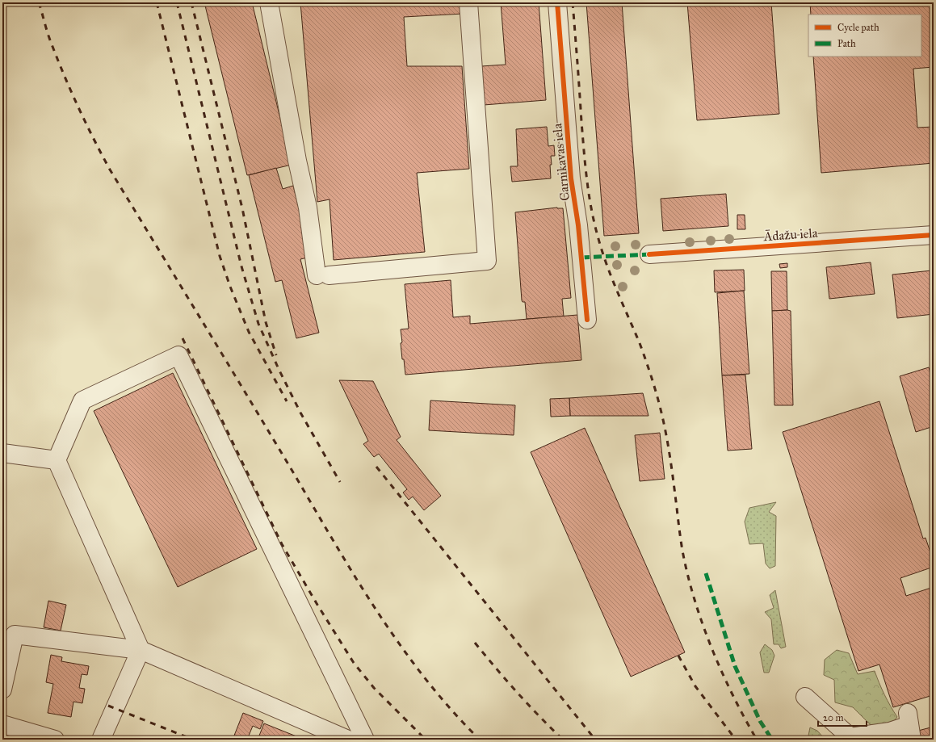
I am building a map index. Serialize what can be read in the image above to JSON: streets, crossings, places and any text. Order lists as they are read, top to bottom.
{
  "streets": {
    "street": ["Carnikavas iela", "Ādažu iela"]
  },
  "legend": ["Cycle path", "Path"],
  "scale_bar": "20 m"
}
